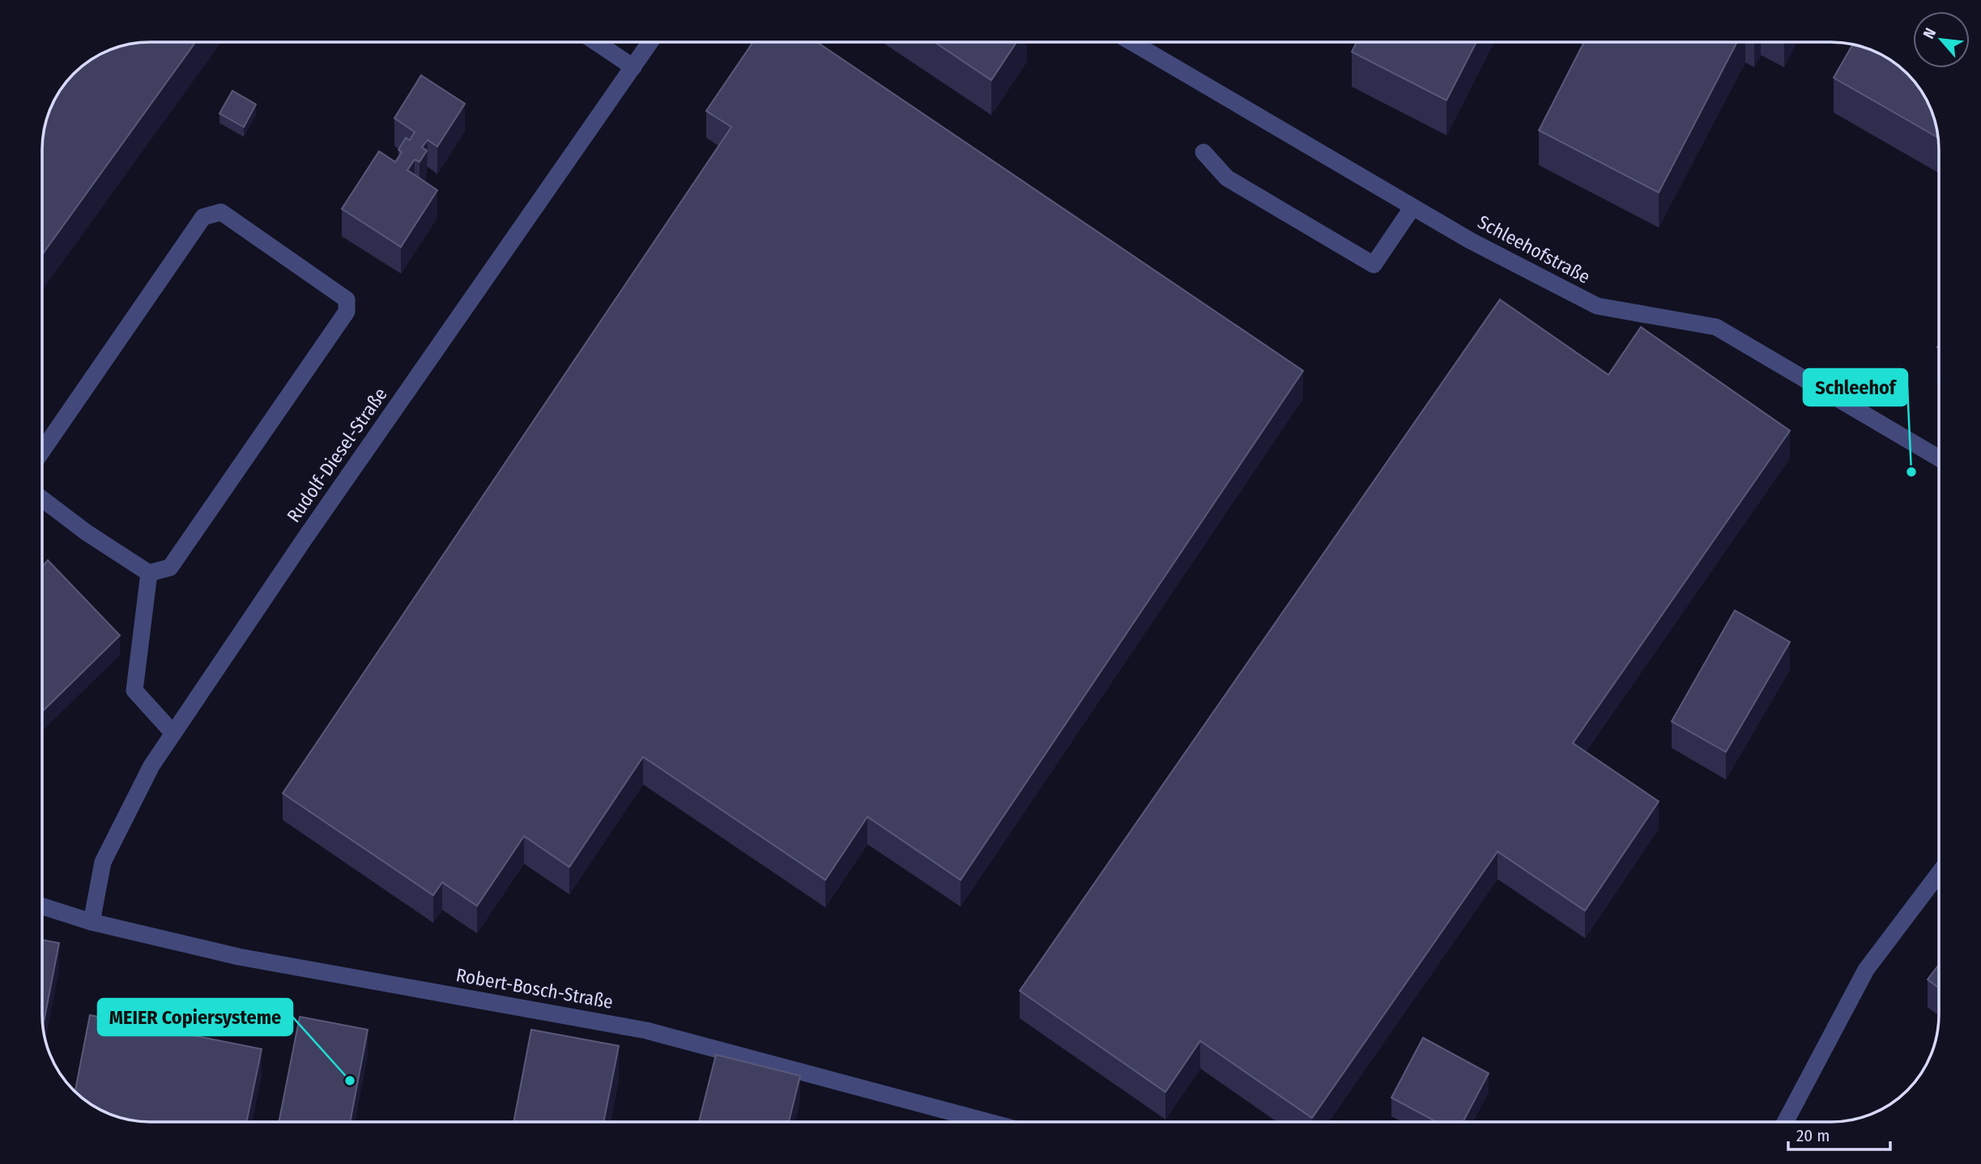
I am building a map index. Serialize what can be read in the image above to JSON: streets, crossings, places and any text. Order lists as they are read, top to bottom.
{
  "streets": {
    "street": ["Schleehofstraße", "Rudolf-Diesel-Straße", "Robert-Bosch-Straße"]
  },
  "crossings": [
    ["Rudolf-Diesel-Straße", "Robert-Bosch-Straße"]
  ],
  "places": ["Schleehof", "MEIER Copiersysteme"],
  "scale_bar": "20 m",
  "north": "top left"
}
